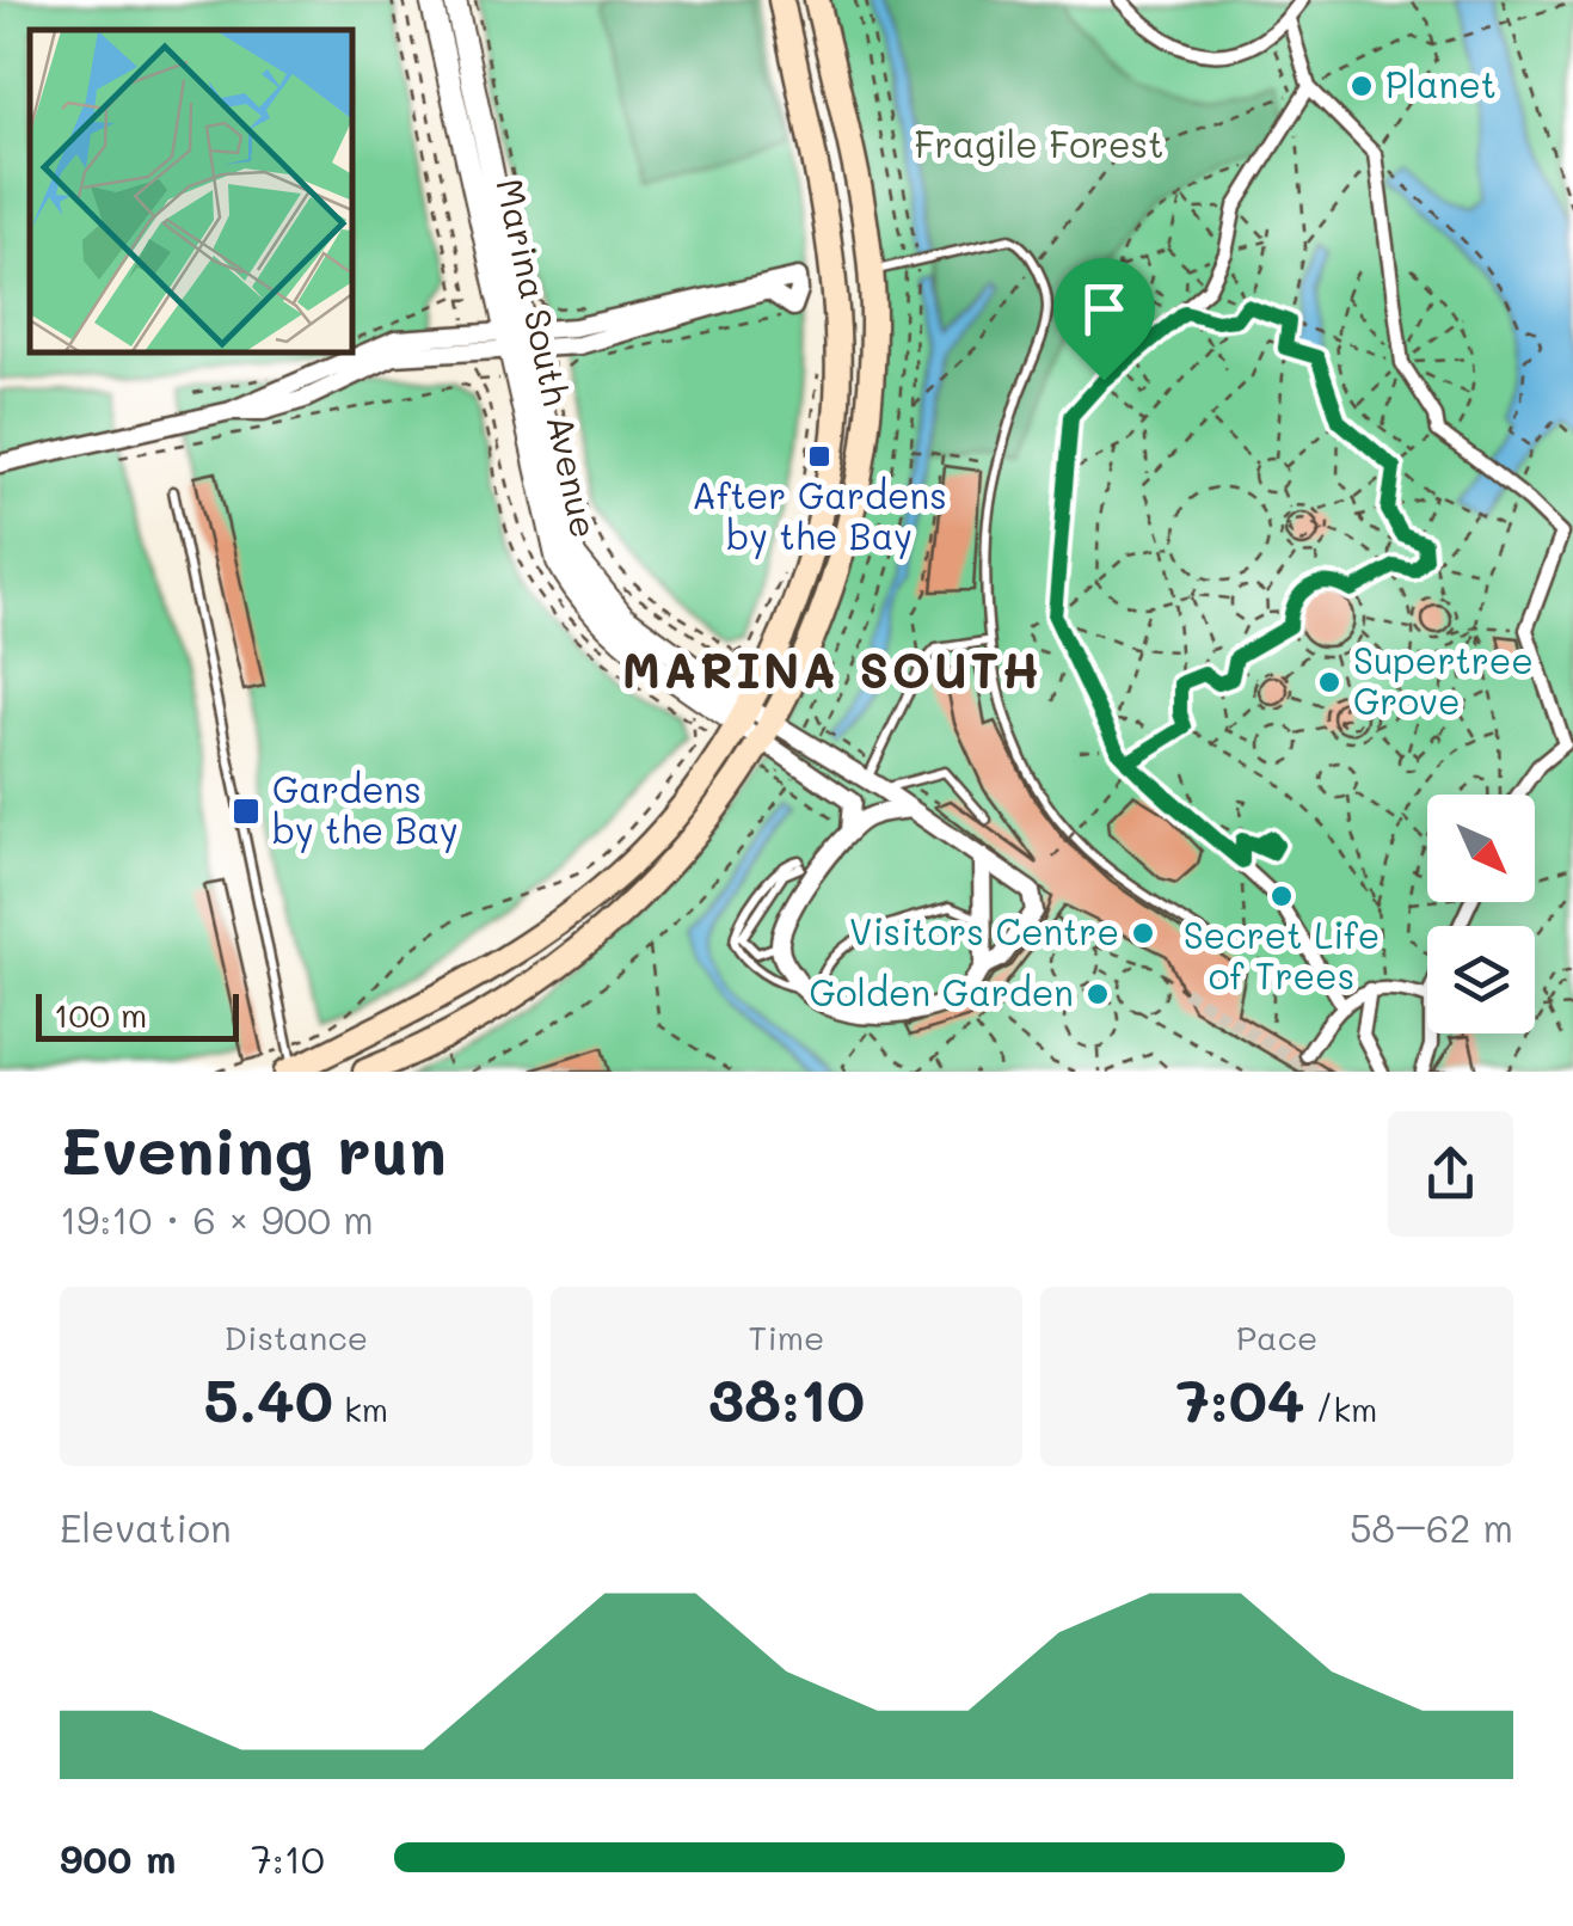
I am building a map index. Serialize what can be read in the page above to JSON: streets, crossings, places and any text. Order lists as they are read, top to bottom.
{
  "streets": {
    "street": ["Marina South Avenue"]
  },
  "districts": ["MARINA SOUTH"],
  "parks": ["Fragile Forest"],
  "places": {
    "other": [
      "Planet",
      "Supertree Grove",
      "Secret Life of Trees",
      "Visitors Centre",
      "Golden Garden"
    ],
    "transit": ["After Gardens by the Bay", "Gardens by the Bay"]
  },
  "scale_bar": "100 m",
  "north": "bottom right",
  "page": {
    "scale": "100 m",
    "heading": ["Evening run", "19:10 · 6 × 900 m"],
    "stats": [
      ["Distance", "5.40 km"],
      ["Time", "38:10"],
      ["Pace", "7:04 /km"]
    ],
    "chart": ["Elevation", "58–62 m"],
    "list": [
      {
        "name": "900 m",
        "note": "7:10"
      }
    ]
  }
}
